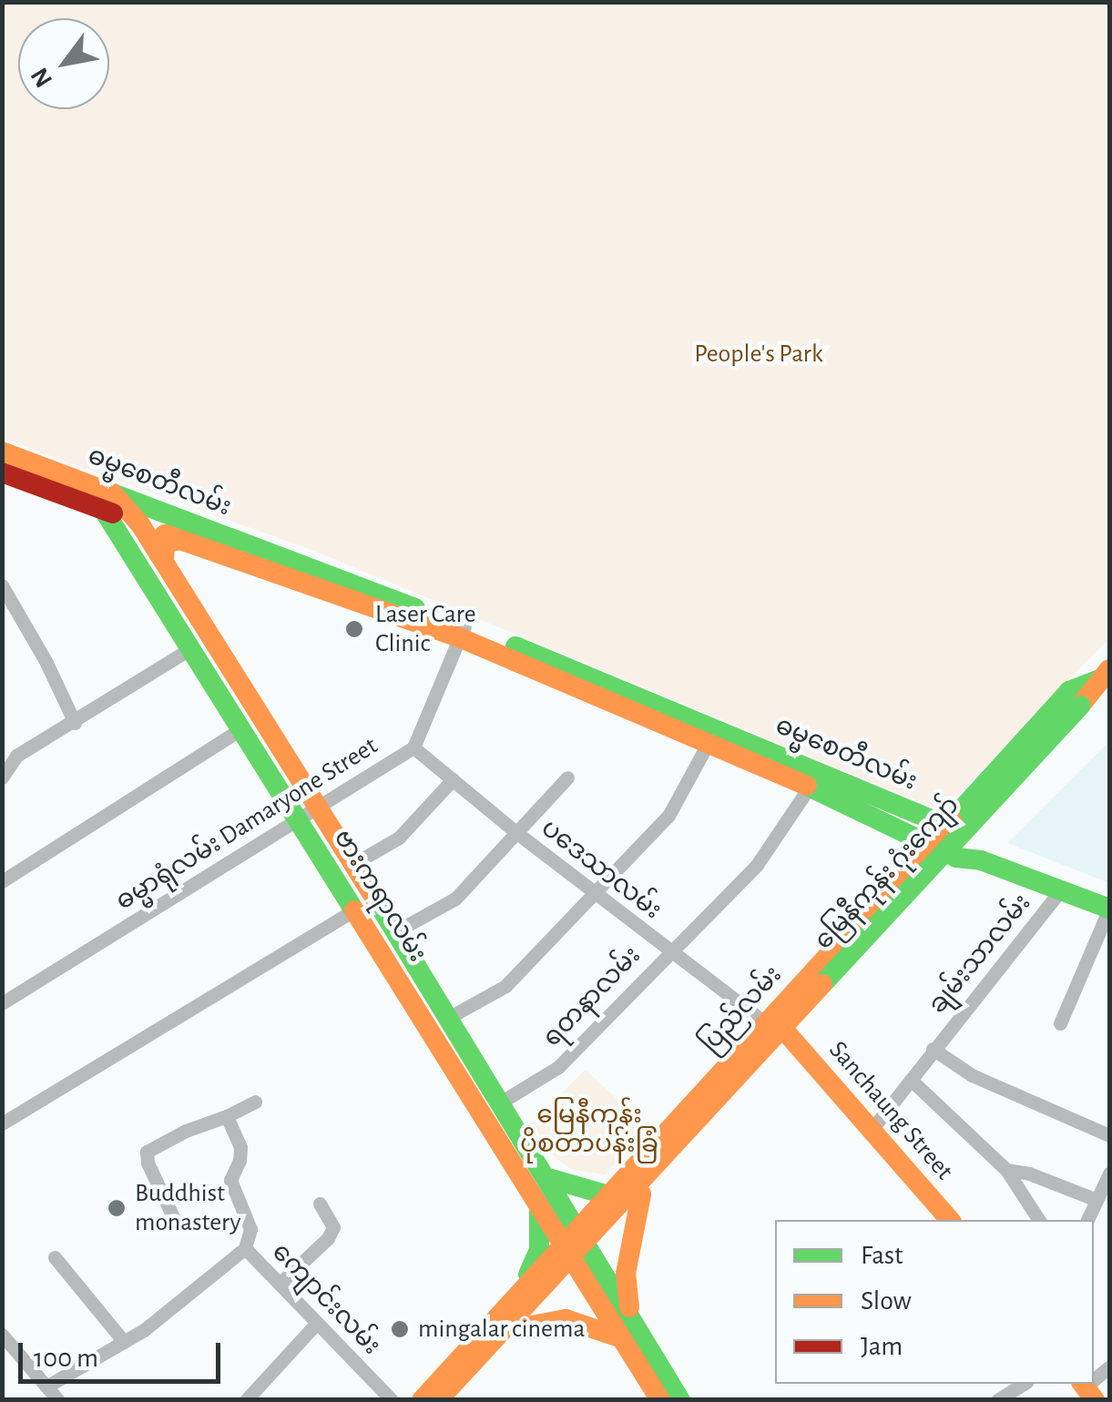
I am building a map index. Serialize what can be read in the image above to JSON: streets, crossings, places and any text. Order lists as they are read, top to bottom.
{
  "streets": {
    "main road": [
      "ဓမ္မစေတီလမ်း",
      "မြေနီကုန်း ဂုံးကျော်",
      "ဗားကရာလမ်း",
      "ပြည်လမ်း",
      "Sanchaung Street"
    ],
    "street": [
      "ဓမ္မာရုံလမ်း Damaryone Street",
      "ပဒေသာလမ်း",
      "ချမ်းသာလမ်း",
      "ရတနာလမ်း",
      "ကျောင်းလမ်း"
    ]
  },
  "crossings": [
    ["ဓမ္မစေတီလမ်း", "ဓမ္မာရုံလမ်း Damaryone Street"],
    ["ဓမ္မစေတီလမ်း", "ဗားကရာလမ်း"],
    ["ဓမ္မစေတီလမ်း", "ရတနာလမ်း"],
    ["ဓမ္မစေတီလမ်း", "ပြည်လမ်း"],
    ["ဓမ္မာရုံလမ်း Damaryone Street", "ပဒေသာလမ်း"],
    ["ဓမ္မာရုံလမ်း Damaryone Street", "ဗားကရာလမ်း"],
    ["ပဒေသာလမ်း", "ရတနာလမ်း"],
    ["ပဒေသာလမ်း", "ပြည်လမ်း"],
    ["မြေနီကုန်း ဂုံးကျော်", "ပြည်လမ်း"],
    ["ဗားကရာလမ်း", "ပြည်လမ်း"],
    ["ချမ်းသာလမ်း", "Sanchaung Street"],
    ["ပြည်လမ်း", "Sanchaung Street"]
  ],
  "parks": ["People's Park", "မြေနီကုန်း ပိုစတာပန်းခြံ"],
  "places": ["Laser Care Clinic", "Buddhist monastery", "mingalar cinema"],
  "legend": ["Fast", "Slow", "Jam"],
  "scale_bar": "100 m",
  "north": "bottom left"
}
